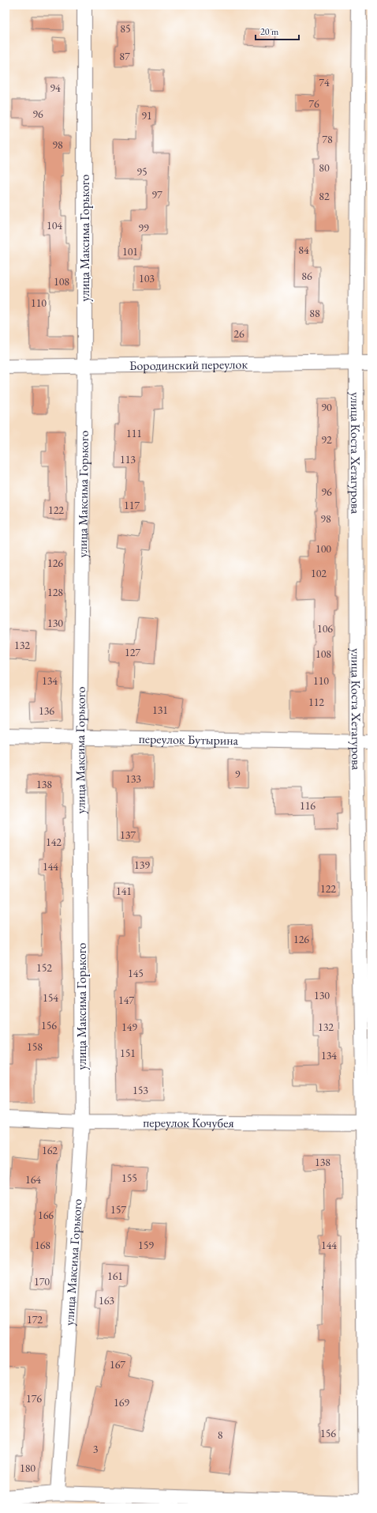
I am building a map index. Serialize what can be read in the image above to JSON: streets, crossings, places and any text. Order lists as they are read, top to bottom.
{
  "streets": {
    "street": [
      "улица Максима Горького",
      "Бородинский переулок",
      "улица Коста Хетагурова",
      "переулок Бутырина",
      "переулок Кочубея"
    ]
  },
  "crossings": [
    ["улица Максима Горького", "Бородинский переулок"],
    ["улица Максима Горького", "переулок Бутырина"],
    ["улица Максима Горького", "переулок Кочубея"],
    ["Бородинский переулок", "улица Коста Хетагурова"],
    ["улица Коста Хетагурова", "переулок Бутырина"],
    ["улица Коста Хетагурова", "переулок Кочубея"]
  ],
  "house_numbers": [
    "85",
    "87",
    "74",
    "94",
    "76",
    "96",
    "91",
    "78",
    "98",
    "80",
    "95",
    "97",
    "82",
    "104",
    "99",
    "84",
    "101",
    "86",
    "103",
    "108",
    "110",
    "88",
    "26",
    "90",
    "111",
    "92",
    "113",
    "96",
    "117",
    "122",
    "98",
    "100",
    "126",
    "102",
    "128",
    "130",
    "106",
    "132",
    "127",
    "108",
    "134",
    "110",
    "112",
    "131",
    "136",
    "9",
    "133",
    "138",
    "116",
    "137",
    "142",
    "139",
    "144",
    "122",
    "141",
    "126",
    "152",
    "145",
    "130",
    "154",
    "147",
    "156",
    "149",
    "132",
    "158",
    "151",
    "134",
    "153",
    "162",
    "138",
    "155",
    "164",
    "157",
    "166",
    "168",
    "159",
    "144",
    "161",
    "170",
    "163",
    "172",
    "167",
    "176",
    "169",
    "156",
    "8",
    "3",
    "180"
  ],
  "scale_bar": "20 m"
}
